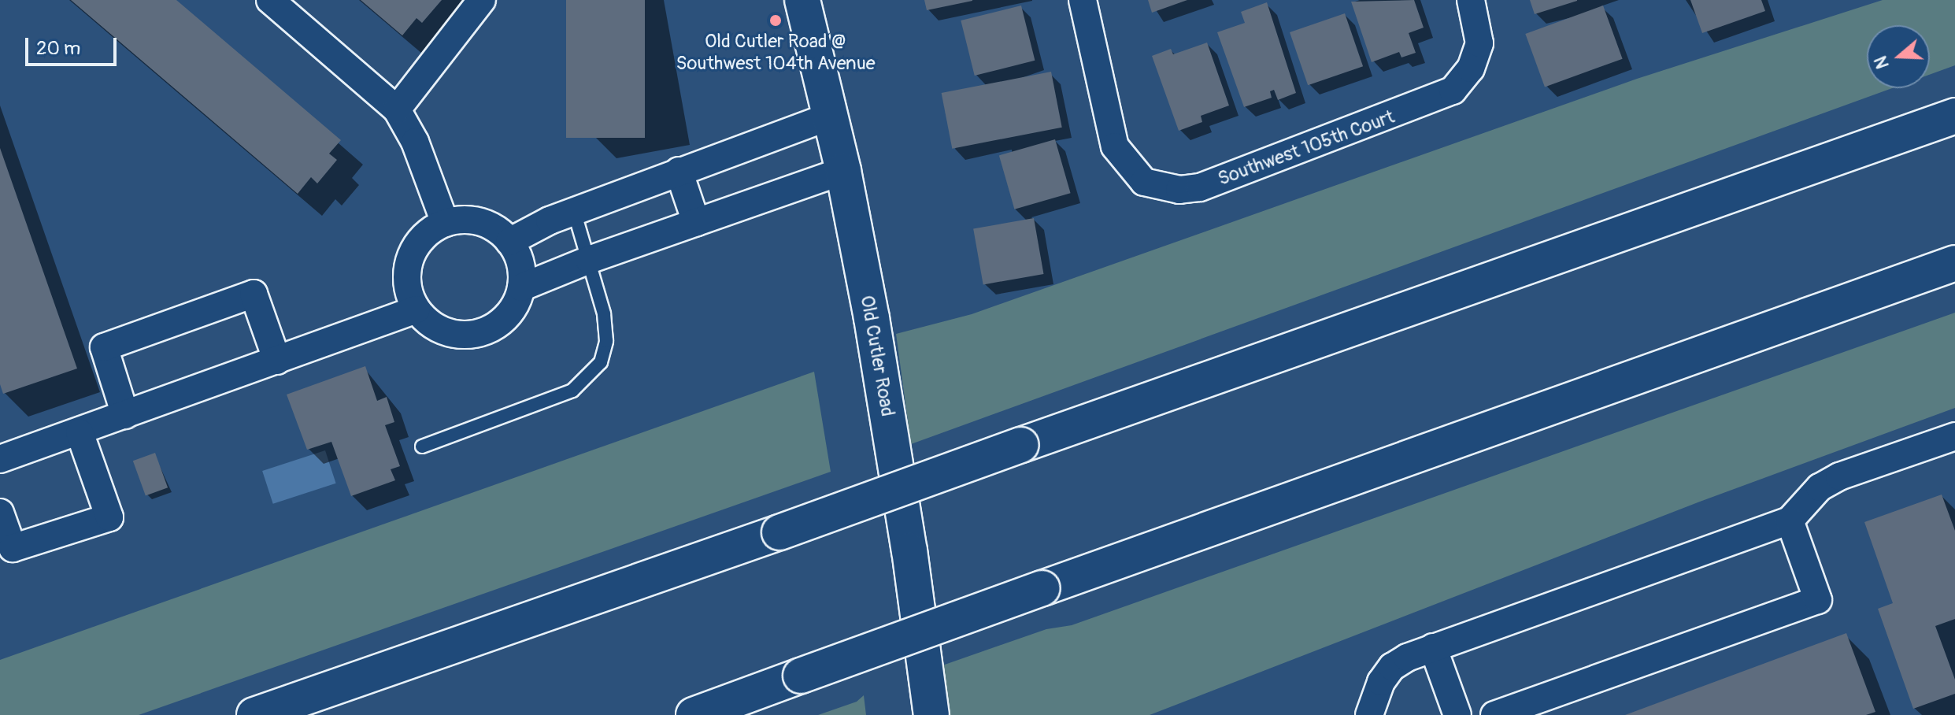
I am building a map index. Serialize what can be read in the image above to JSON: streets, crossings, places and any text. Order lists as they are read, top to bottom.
{
  "streets": {
    "main road": ["Old Cutler Road"],
    "street": ["Southwest 105th Court"]
  },
  "places": ["Old Cutler Road @ Southwest 104th Avenue"],
  "scale_bar": "20 m",
  "north": "left"
}
